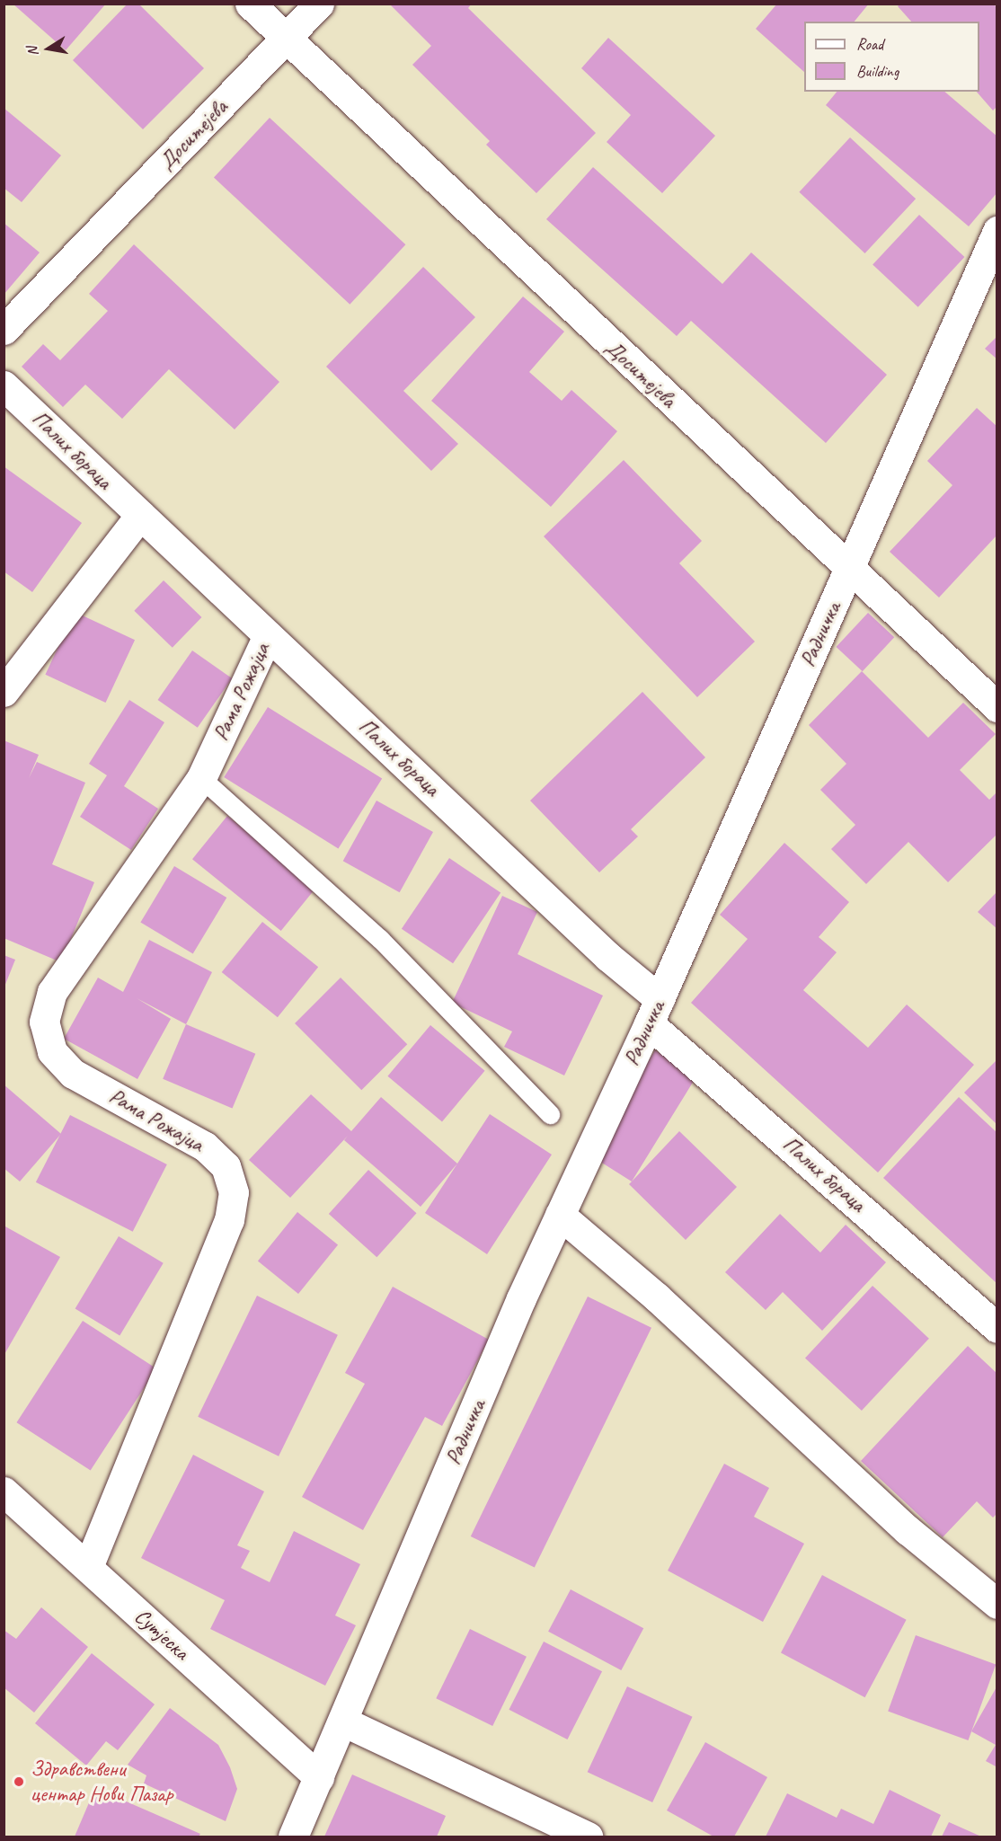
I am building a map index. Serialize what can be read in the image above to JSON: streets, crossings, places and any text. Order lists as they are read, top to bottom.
{
  "streets": {
    "street": [
      "Доситејева",
      "Палих бораца",
      "Радничка",
      "Рама Рожајца",
      "Сутјеска"
    ]
  },
  "crossings": [
    ["Доситејева", "Радничка"],
    ["Палих бораца", "Радничка"],
    ["Палих бораца", "Рама Рожајца"],
    ["Радничка", "Сутјеска"],
    ["Рама Рожајца", "Сутјеска"]
  ],
  "places": ["Здравствени центар Нови Пазар"],
  "legend": ["Road", "Building"],
  "north": "left"
}
